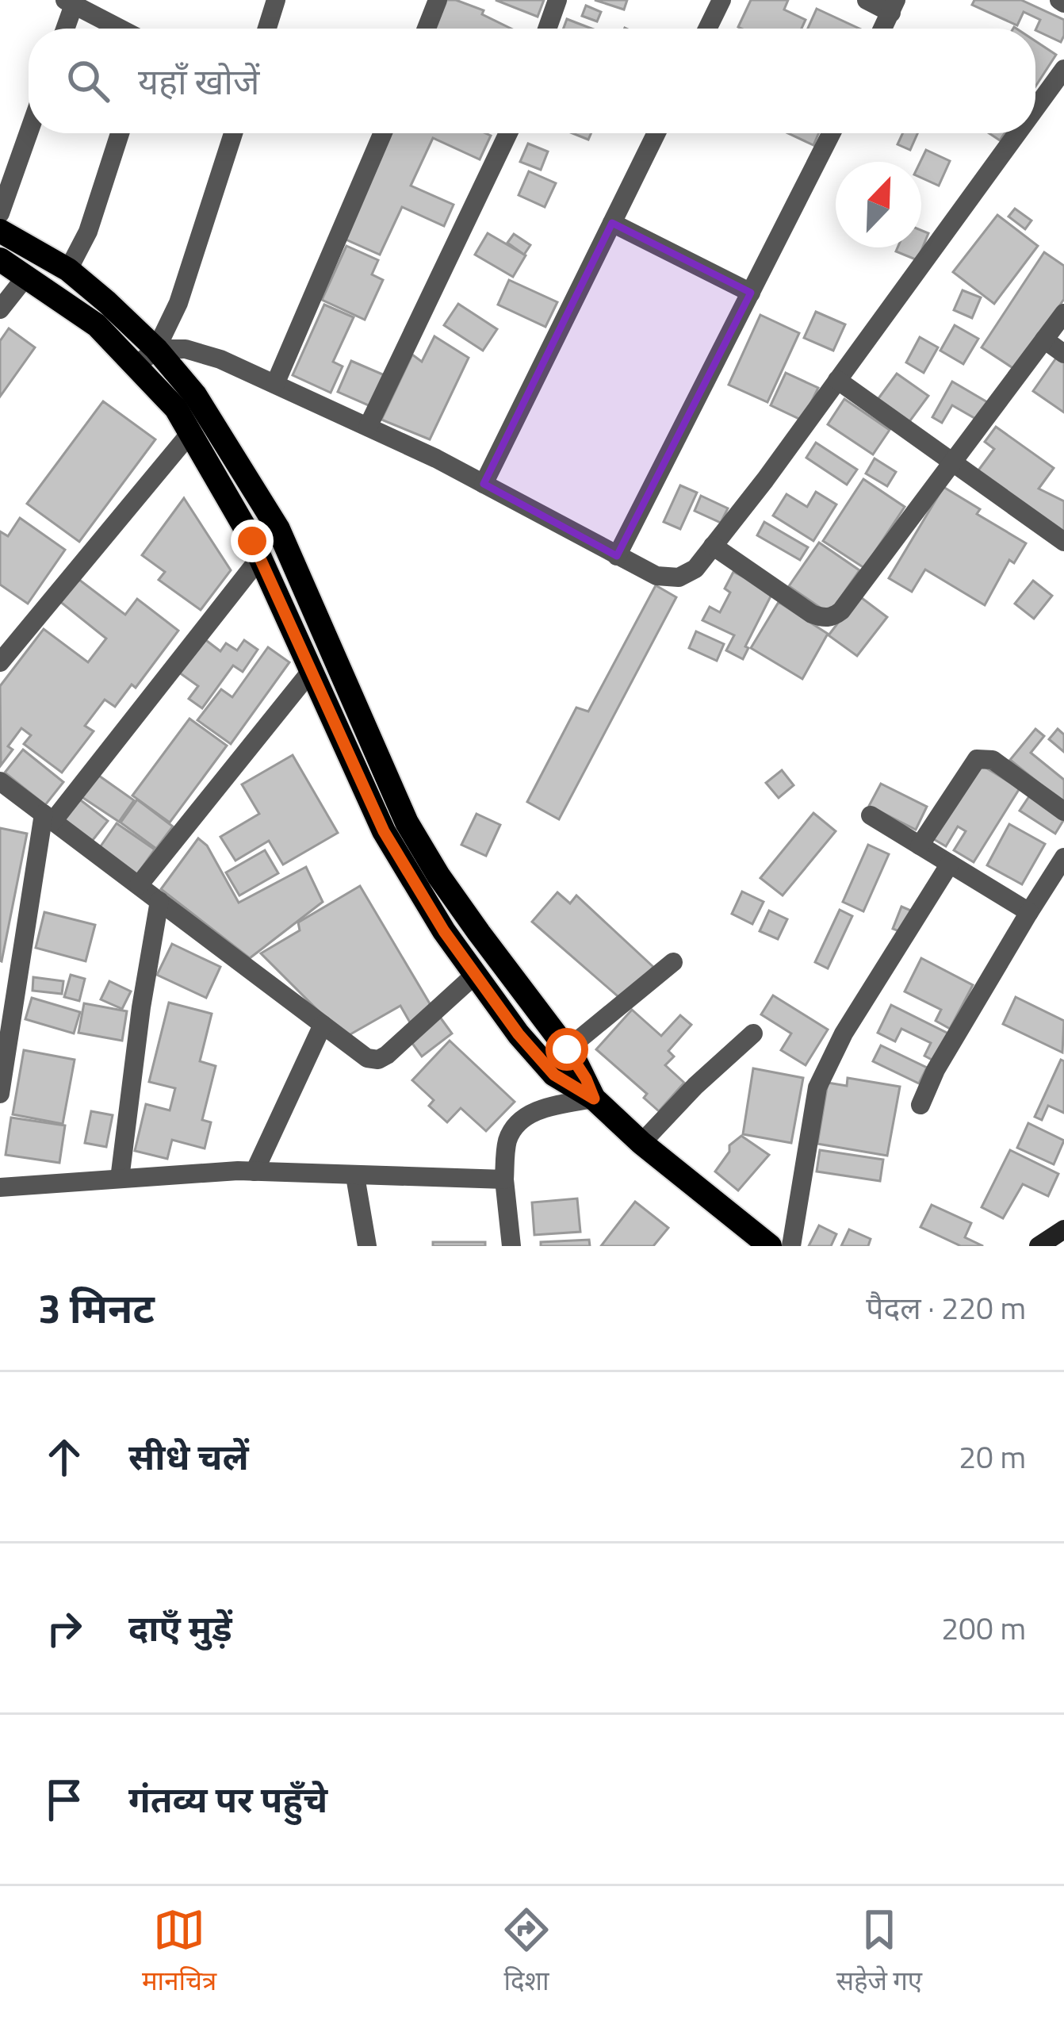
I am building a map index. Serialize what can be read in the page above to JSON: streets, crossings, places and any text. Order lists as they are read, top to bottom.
{
  "north": "top right",
  "page": {
    "search": "यहाँ खोजें",
    "heading": ["3 मिनट", "पैदल · 220 m"],
    "list": [
      ["सीधे चलें", "20 m"],
      ["दाएँ मुड़ें", "200 m"],
      "गंतव्य पर पहुँचे"
    ],
    "nav": ["मानचित्र", "दिशा", "सहेजे गए"]
  }
}
